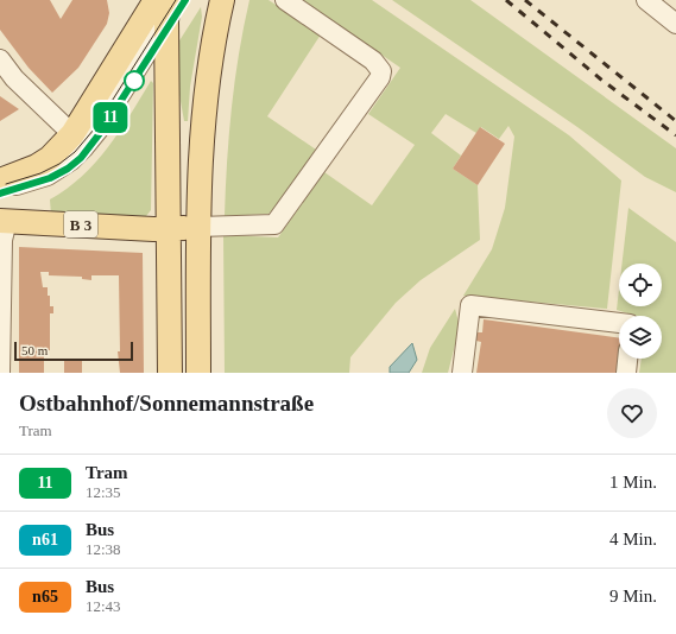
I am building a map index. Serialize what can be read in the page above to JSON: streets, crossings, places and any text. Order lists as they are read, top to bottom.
{
  "streets": {
    "main road": ["B 3"]
  },
  "lines": ["tram line 11"],
  "scale_bar": "50 m",
  "page": {
    "on_map": "11",
    "scale": "50 m",
    "heading": ["Ostbahnhof/Sonnemannstraße", "Tram"],
    "list": [
      {
        "mark": "11",
        "name": "Tram",
        "note": "12:35",
        "value": "1 Min."
      },
      {
        "mark": "n61",
        "name": "Bus",
        "note": "12:38",
        "value": "4 Min."
      },
      {
        "mark": "n65",
        "name": "Bus",
        "note": "12:43",
        "value": "9 Min."
      }
    ]
  }
}
